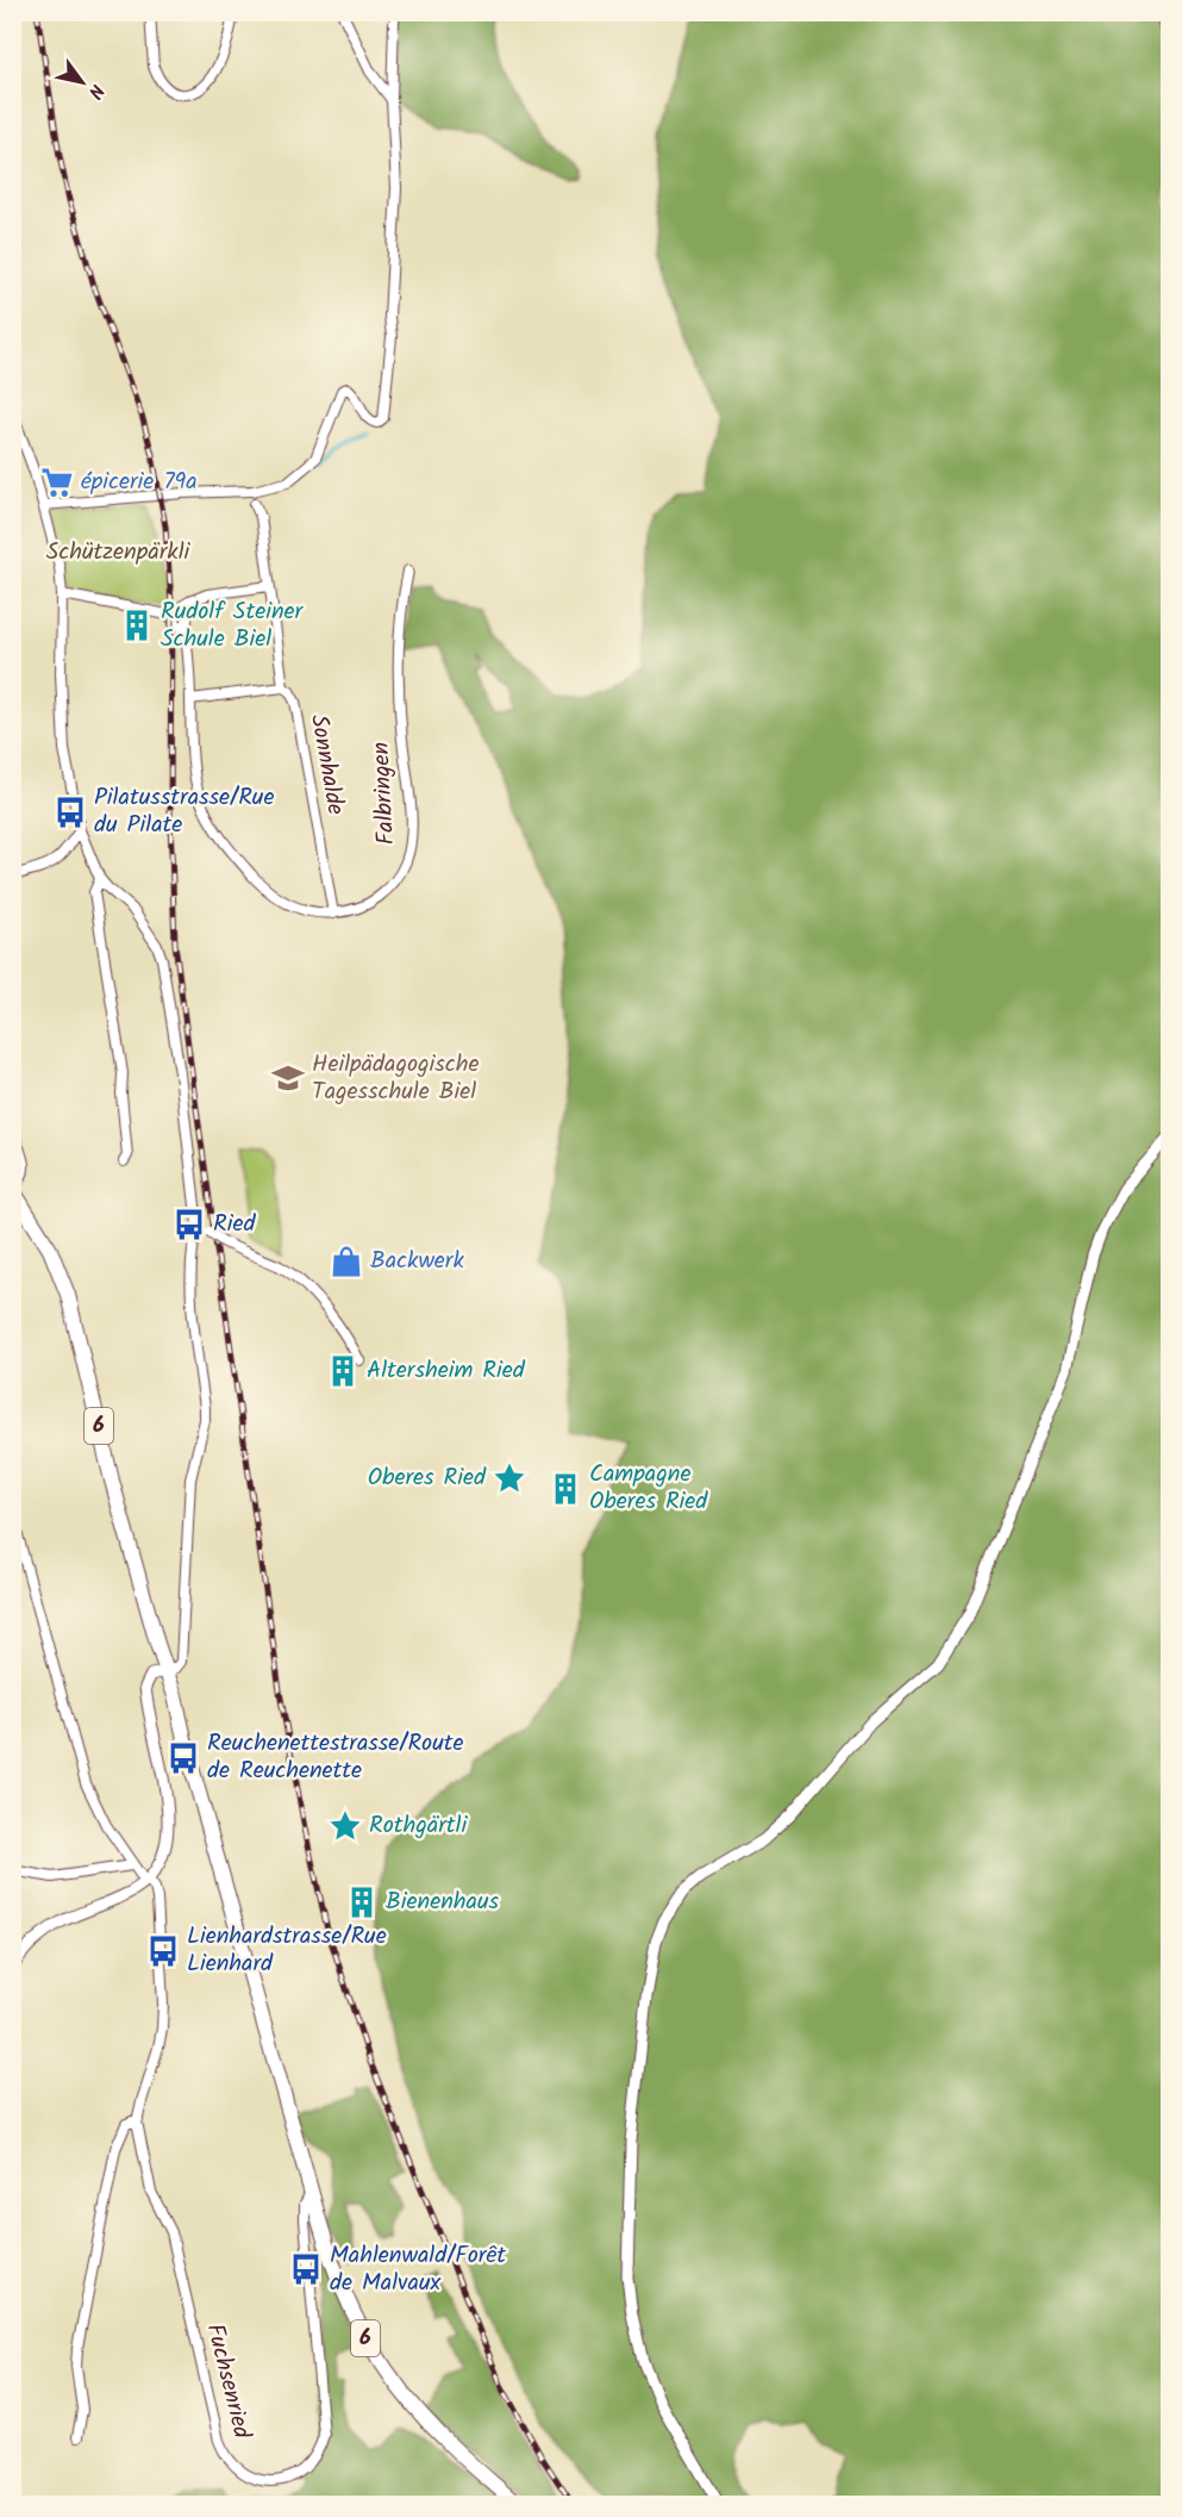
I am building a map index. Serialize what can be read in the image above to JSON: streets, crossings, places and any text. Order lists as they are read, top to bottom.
{
  "streets": {
    "main road": ["6"],
    "street": ["Sonnhalde", "Falbringen", "Fuchsenried"]
  },
  "crossings": [
    ["Sonnhalde", "Falbringen"],
    ["6", "Fuchsenried"]
  ],
  "parks": ["Schützenpärkli"],
  "places": {
    "supermarket": ["épicerie 79a"],
    "building": [
      "Rudolf Steiner Schule Biel",
      "Altersheim Ried",
      "Campagne Oberes Ried",
      "Bienenhaus"
    ],
    "bus stop": [
      "Pilatusstrasse/Rue du Pilate",
      "Ried",
      "Reuchenettestrasse/Route de Reuchenette",
      "Lienhardstrasse/Rue Lienhard",
      "Mahlenwald/Forêt de Malvaux"
    ],
    "school or university": ["Heilpädagogische Tagesschule Biel"],
    "shop": ["Backwerk"],
    "place": ["Oberes Ried", "Rothgärtli"]
  },
  "north": "bottom right"
}
